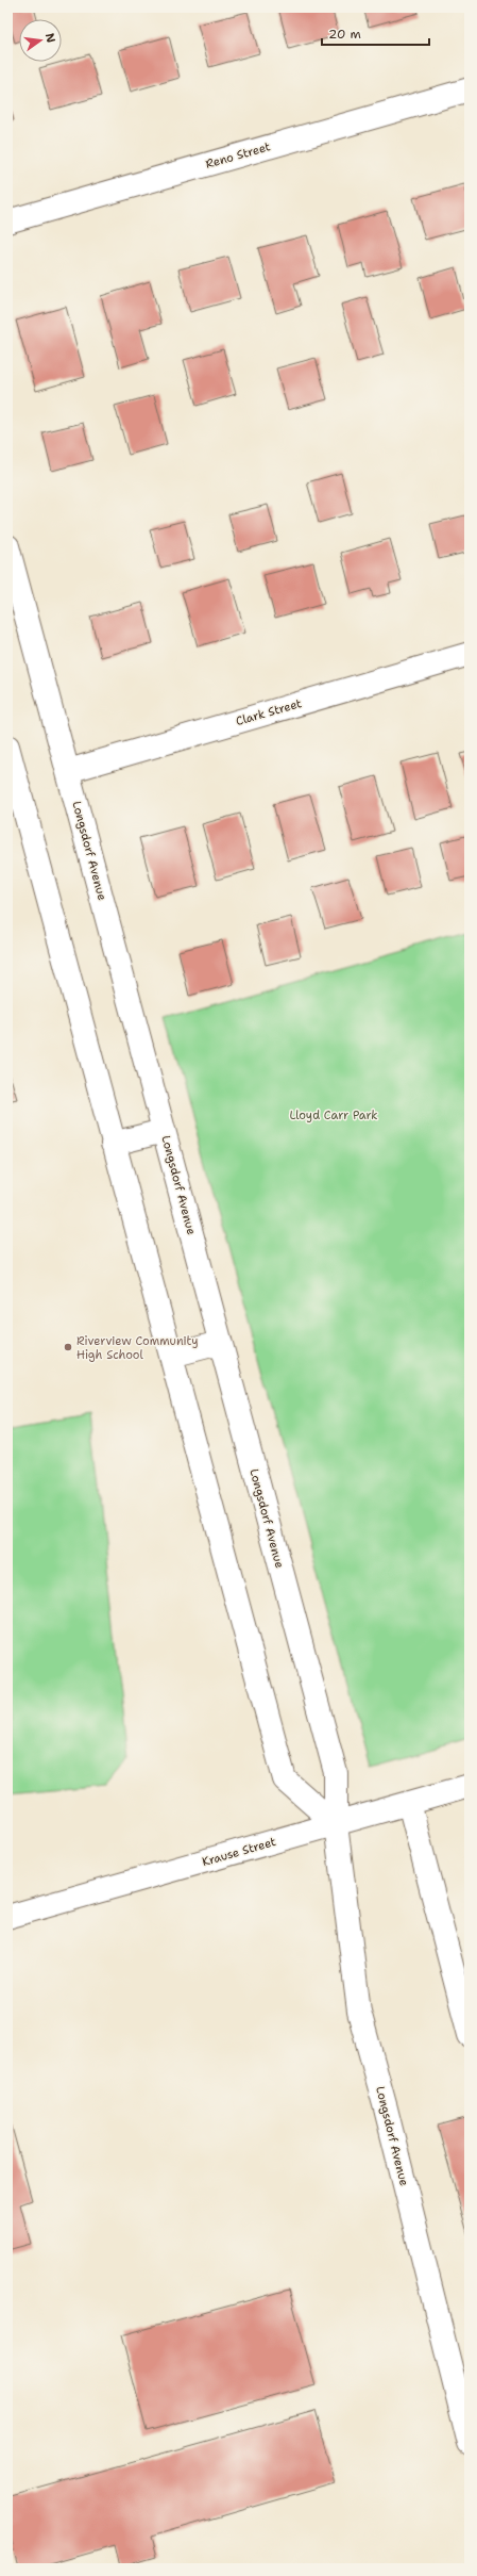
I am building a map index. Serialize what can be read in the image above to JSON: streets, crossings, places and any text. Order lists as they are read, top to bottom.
{
  "streets": {
    "street": [
      "Reno Street",
      "Clark Street",
      "Longsdorf Avenue",
      "Krause Street"
    ]
  },
  "crossings": [
    ["Clark Street", "Longsdorf Avenue"],
    ["Longsdorf Avenue", "Krause Street"]
  ],
  "parks": ["Lloyd Carr Park"],
  "places": ["Riverview Community High School"],
  "scale_bar": "20 m",
  "north": "right"
}
